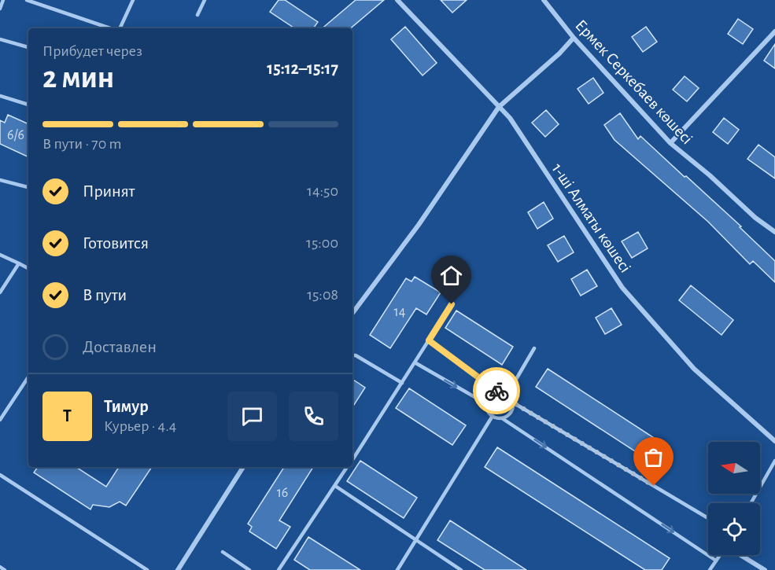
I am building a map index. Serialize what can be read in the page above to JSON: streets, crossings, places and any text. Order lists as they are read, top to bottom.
{
  "streets": {
    "street": ["Ермек Серкебаев көшесі", "1-ші Алматы көшесі"]
  },
  "house_numbers": ["6/6", "14", "16"],
  "north": "left",
  "page": {
    "heading": ["2 мин", "Прибудет через", "15:12–15:17"],
    "panel": ["Тимур", "Курьер · 4.4"],
    "bar": "В пути · 70 m",
    "list": [
      ["Принят", "14:50"],
      ["Готовится", "15:00"],
      ["В пути", "15:08"],
      "Доставлен"
    ],
    "round": "Т"
  }
}
